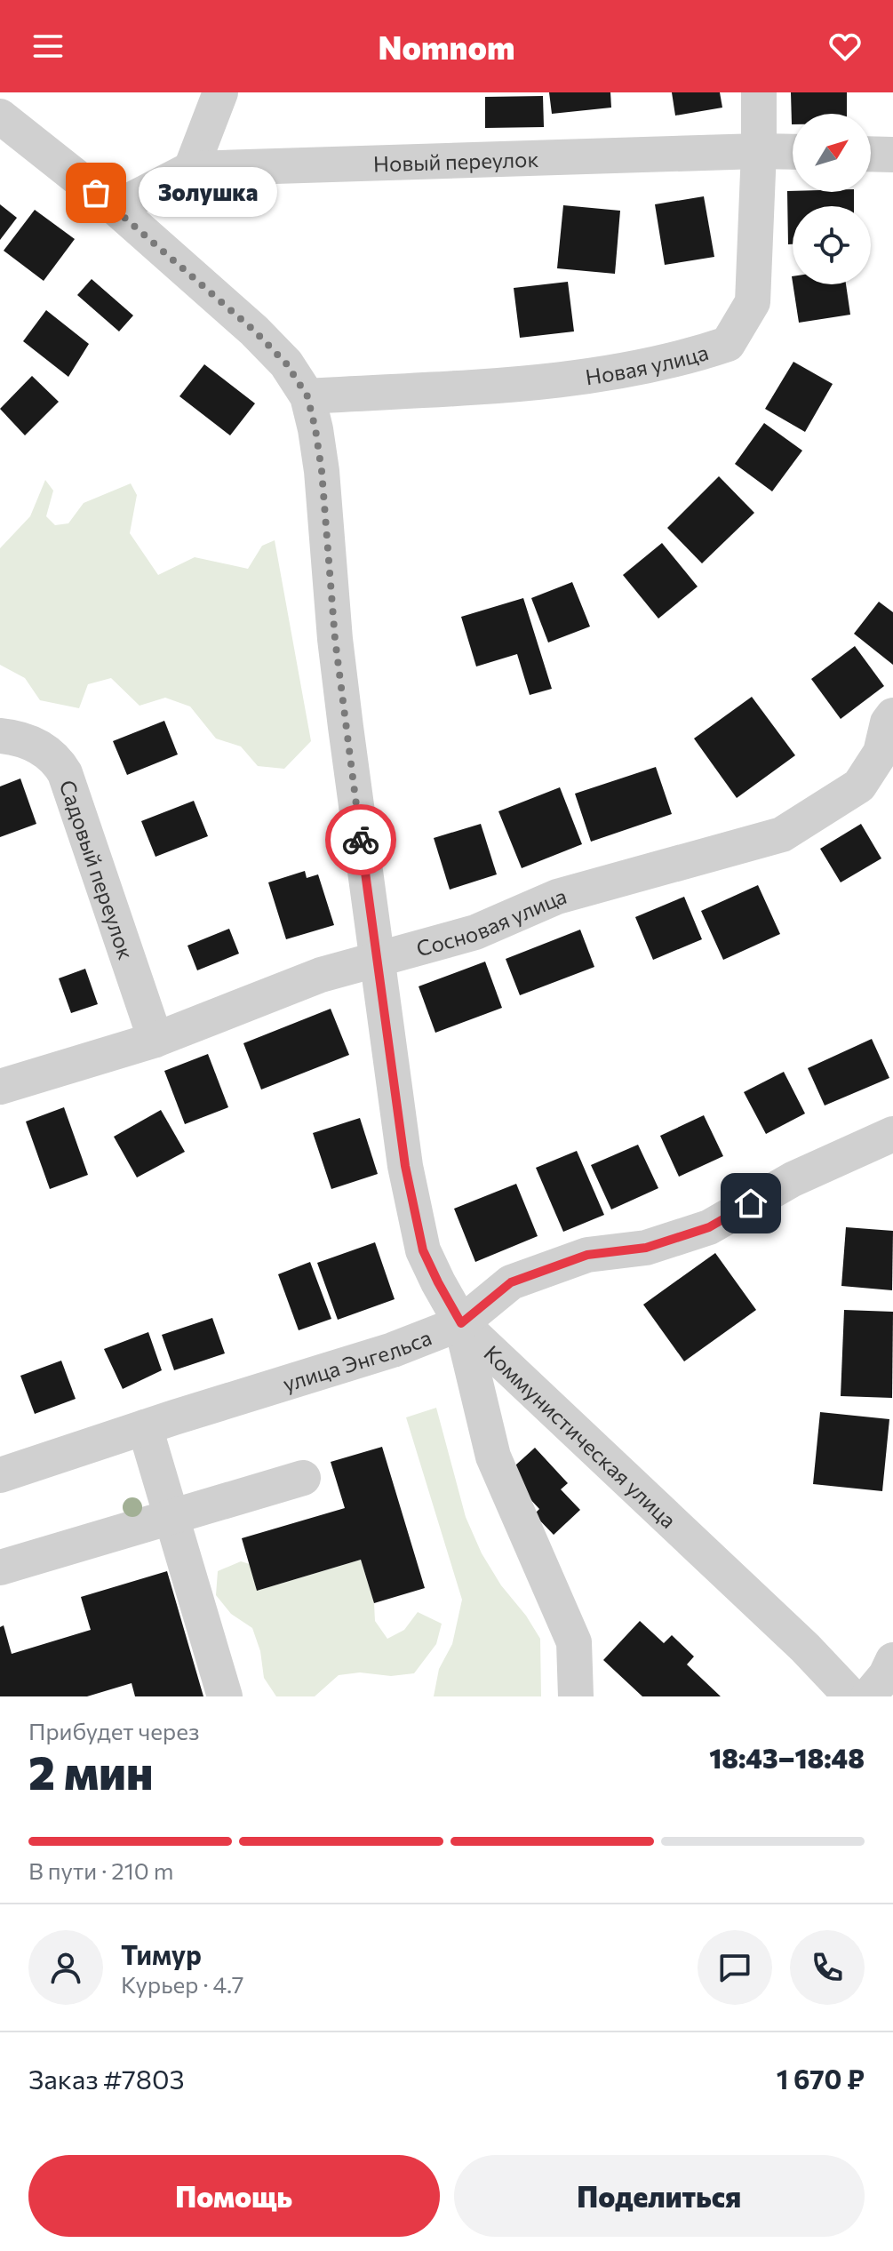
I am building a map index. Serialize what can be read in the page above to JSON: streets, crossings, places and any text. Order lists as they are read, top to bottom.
{
  "streets": {
    "street": [
      "Новый переулок",
      "Новая улица",
      "Садовый переулок",
      "Сосновая улица",
      "улица Энгельса",
      "Коммунистическая улица"
    ]
  },
  "crossings": [
    ["Новый переулок", "Новая улица"],
    ["Новый переулок", "Коммунистическая улица"],
    ["Новая улица", "Коммунистическая улица"],
    ["Садовый переулок", "Сосновая улица"],
    ["Сосновая улица", "Коммунистическая улица"],
    ["улица Энгельса", "Коммунистическая улица"]
  ],
  "places": ["Золушка"],
  "north": "top right",
  "page": {
    "header": "Nomnom",
    "bubble": "Золушка",
    "heading": ["2 мин", "Прибудет через", "18:43–18:48"],
    "panel": [
      "Тимур",
      "Курьер · 4.7",
      "Заказ #7803",
      "1 670 ₽"
    ],
    "bar": "В пути · 210 m",
    "buttons": ["Помощь", "Поделиться"]
  }
}
